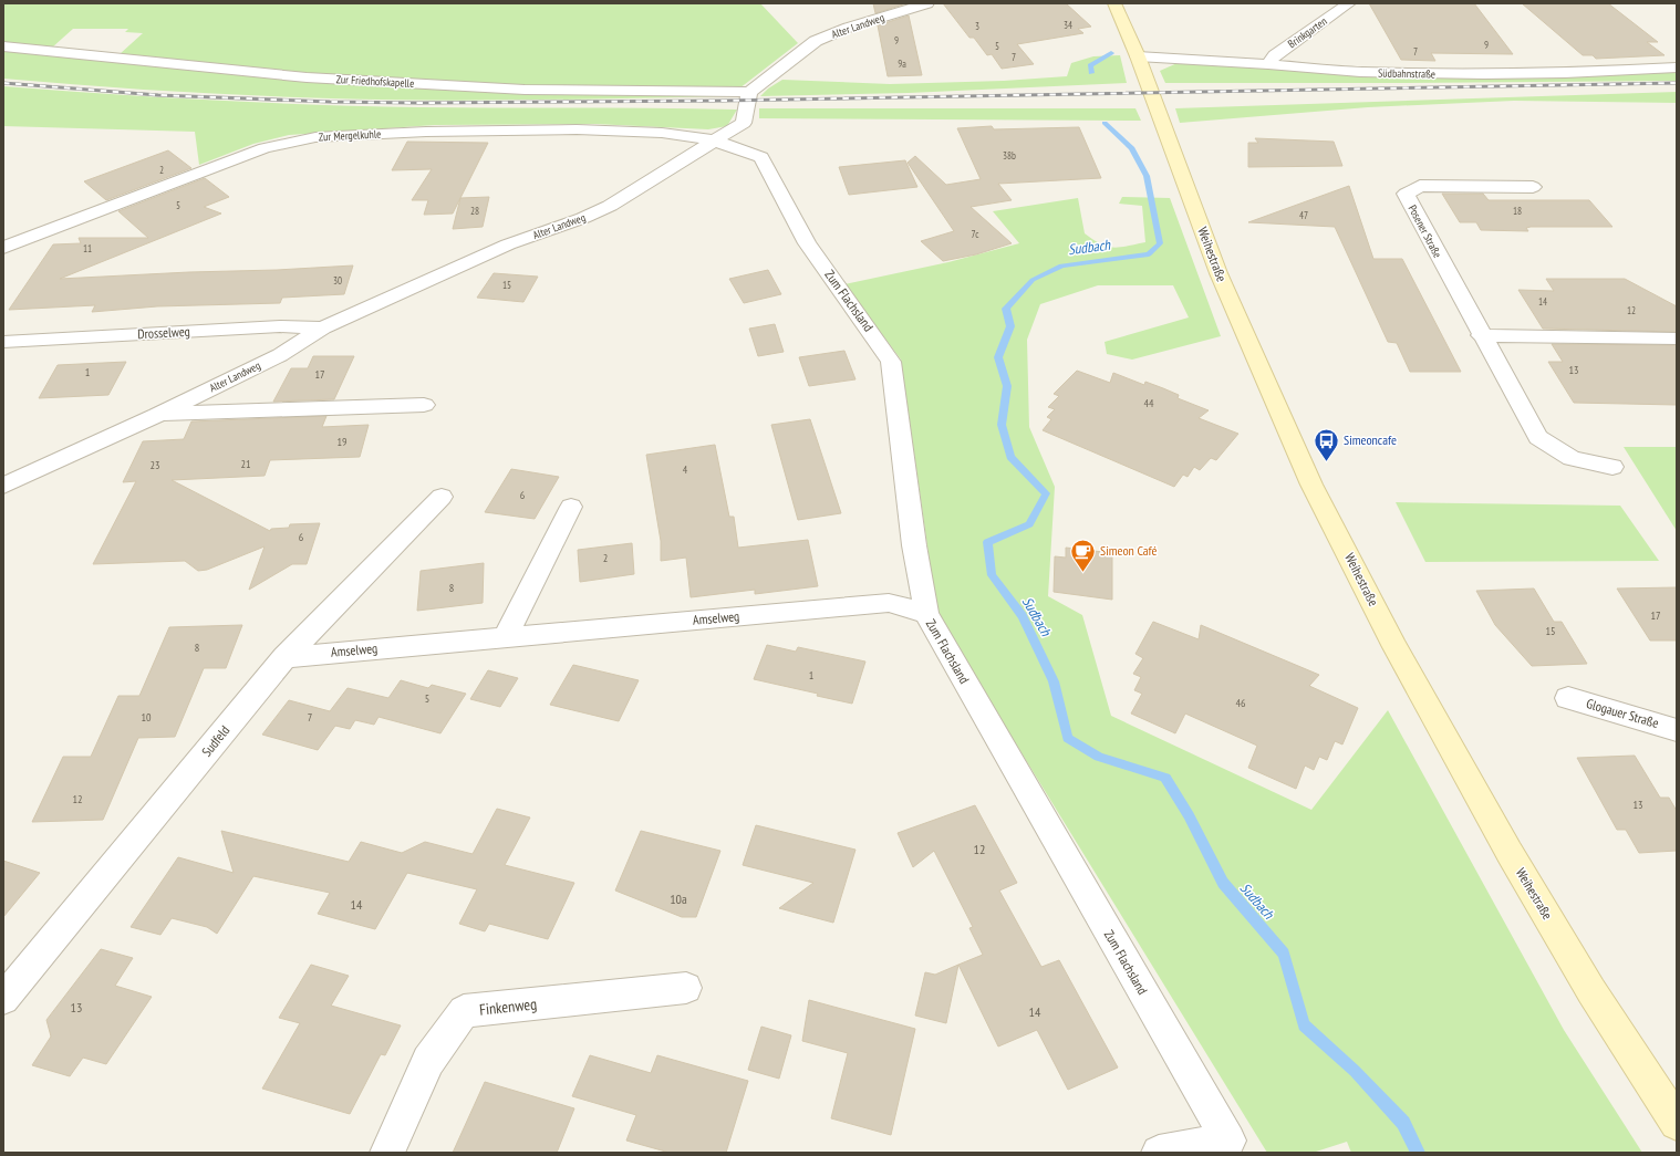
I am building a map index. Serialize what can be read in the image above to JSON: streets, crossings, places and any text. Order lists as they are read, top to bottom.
{
  "streets": {
    "main road": ["Weihestraße"],
    "street": [
      "Alter Landweg",
      "Brinkgarten",
      "Südbahnstraße",
      "Zur Friedhofskapelle",
      "Zur Mergelkuhle",
      "Posener Straße",
      "Zum Flachsland",
      "Drosselweg",
      "Amselweg",
      "Glogauer Straße",
      "Sudfeld",
      "Finkenweg"
    ]
  },
  "crossings": [
    ["Alter Landweg", "Zur Friedhofskapelle"],
    ["Alter Landweg", "Zur Mergelkuhle"],
    ["Alter Landweg", "Zum Flachsland"],
    ["Alter Landweg", "Drosselweg"],
    ["Brinkgarten", "Südbahnstraße"],
    ["Südbahnstraße", "Weihestraße"],
    ["Zur Mergelkuhle", "Zum Flachsland"],
    ["Zum Flachsland", "Amselweg"],
    ["Amselweg", "Sudfeld"]
  ],
  "water": ["Sudbach"],
  "places": {
    "bus stop": ["Simeoncafe"],
    "cafe": ["Simeon Café"]
  },
  "house_numbers": [
    "34",
    "3",
    "9",
    "9",
    "5",
    "7",
    "7",
    "9a",
    "38b",
    "2",
    "5",
    "28",
    "18",
    "47",
    "7c",
    "11",
    "30",
    "15",
    "14",
    "12",
    "13",
    "1",
    "17",
    "44",
    "19",
    "21",
    "23",
    "4",
    "6",
    "6",
    "2",
    "8",
    "17",
    "15",
    "8",
    "1",
    "5",
    "46",
    "10",
    "7",
    "12",
    "13",
    "12",
    "10a",
    "14",
    "13",
    "14"
  ]
}
